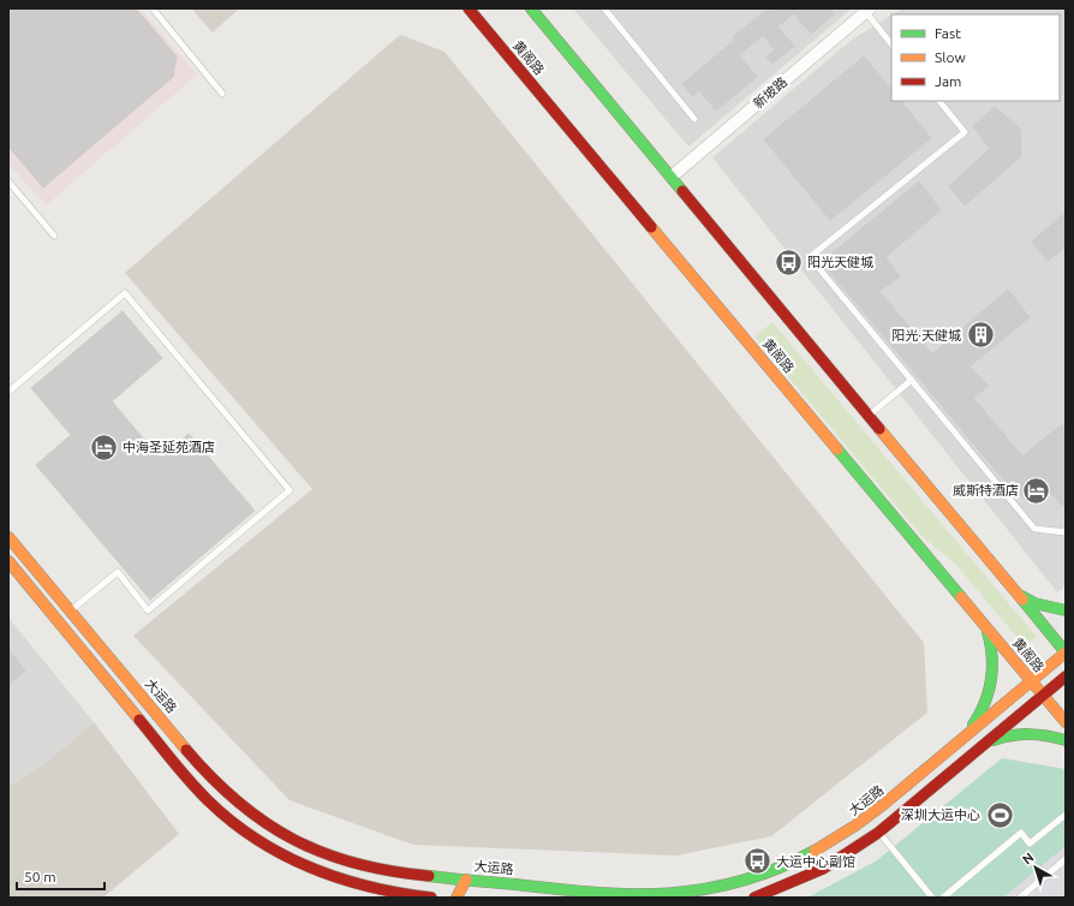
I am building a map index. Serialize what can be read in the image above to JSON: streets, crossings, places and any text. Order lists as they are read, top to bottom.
{
  "streets": {
    "street": ["黄阁路", "新坡路", "大运路"]
  },
  "crossings": [
    ["黄阁路", "大运路"]
  ],
  "places": {
    "bus stop": ["阳光天健城", "大运中心副馆"],
    "building": ["阳光·天健城"],
    "hotel": ["中海圣延苑酒店", "威斯特酒店"],
    "sports": ["深圳大运中心"]
  },
  "legend": ["Fast", "Slow", "Jam"],
  "scale_bar": "50 m",
  "north": "top left"
}
